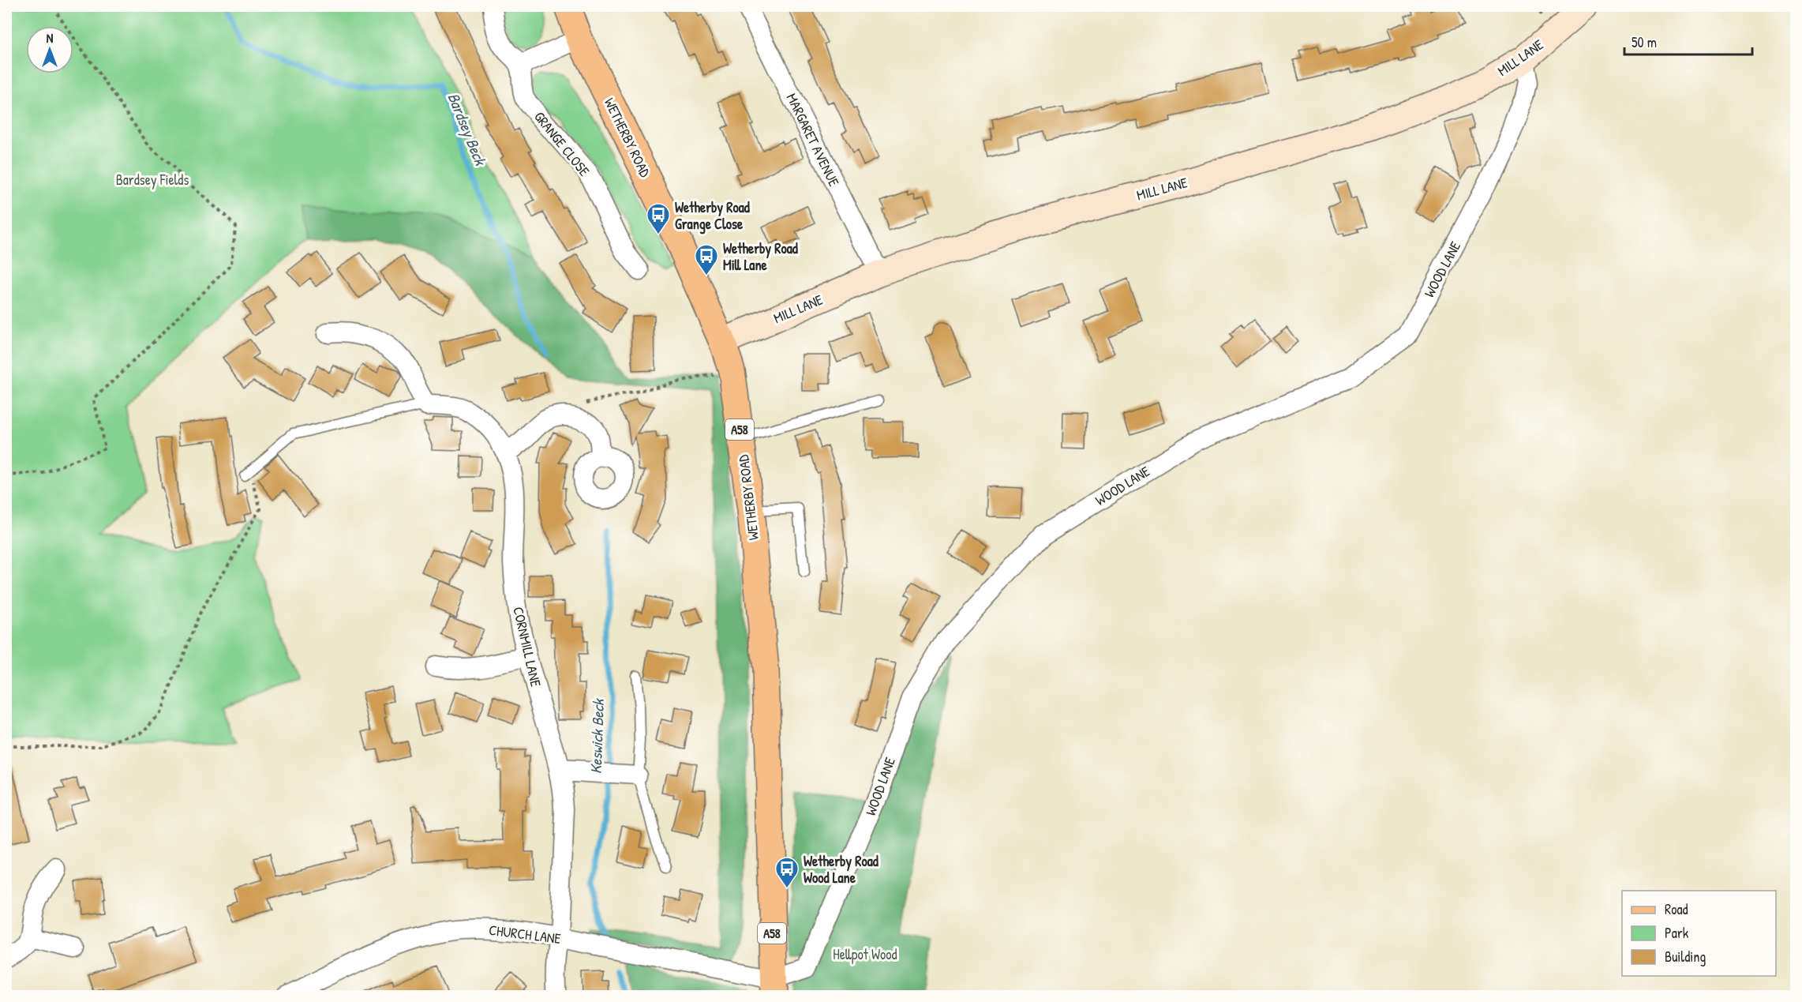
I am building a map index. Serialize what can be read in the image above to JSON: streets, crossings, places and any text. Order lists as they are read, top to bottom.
{
  "streets": {
    "main road": ["WETHERBY ROAD", "A58"],
    "street": [
      "MILL LANE",
      "MARGARET AVENUE",
      "GRANGE CLOSE",
      "WOOD LANE",
      "CORNMILL LANE",
      "CHURCH LANE"
    ]
  },
  "crossings": [
    ["MILL LANE", "WETHERBY ROAD"],
    ["MILL LANE", "MARGARET AVENUE"],
    ["MILL LANE", "WOOD LANE"],
    ["WETHERBY ROAD", "WOOD LANE"],
    ["WETHERBY ROAD", "CHURCH LANE"],
    ["WOOD LANE", "CHURCH LANE"],
    ["CORNMILL LANE", "CHURCH LANE"]
  ],
  "water": ["Bardsey Beck", "Keswick Beck"],
  "parks": ["Bardsey Fields", "Hellpot Wood"],
  "places": {
    "bus stop": ["Wetherby Road Grange Close", "Wetherby Road Mill Lane", "Wetherby Road Wood Lane"]
  },
  "legend": ["Road", "Park", "Building"],
  "scale_bar": "50 m",
  "north": "top"
}
